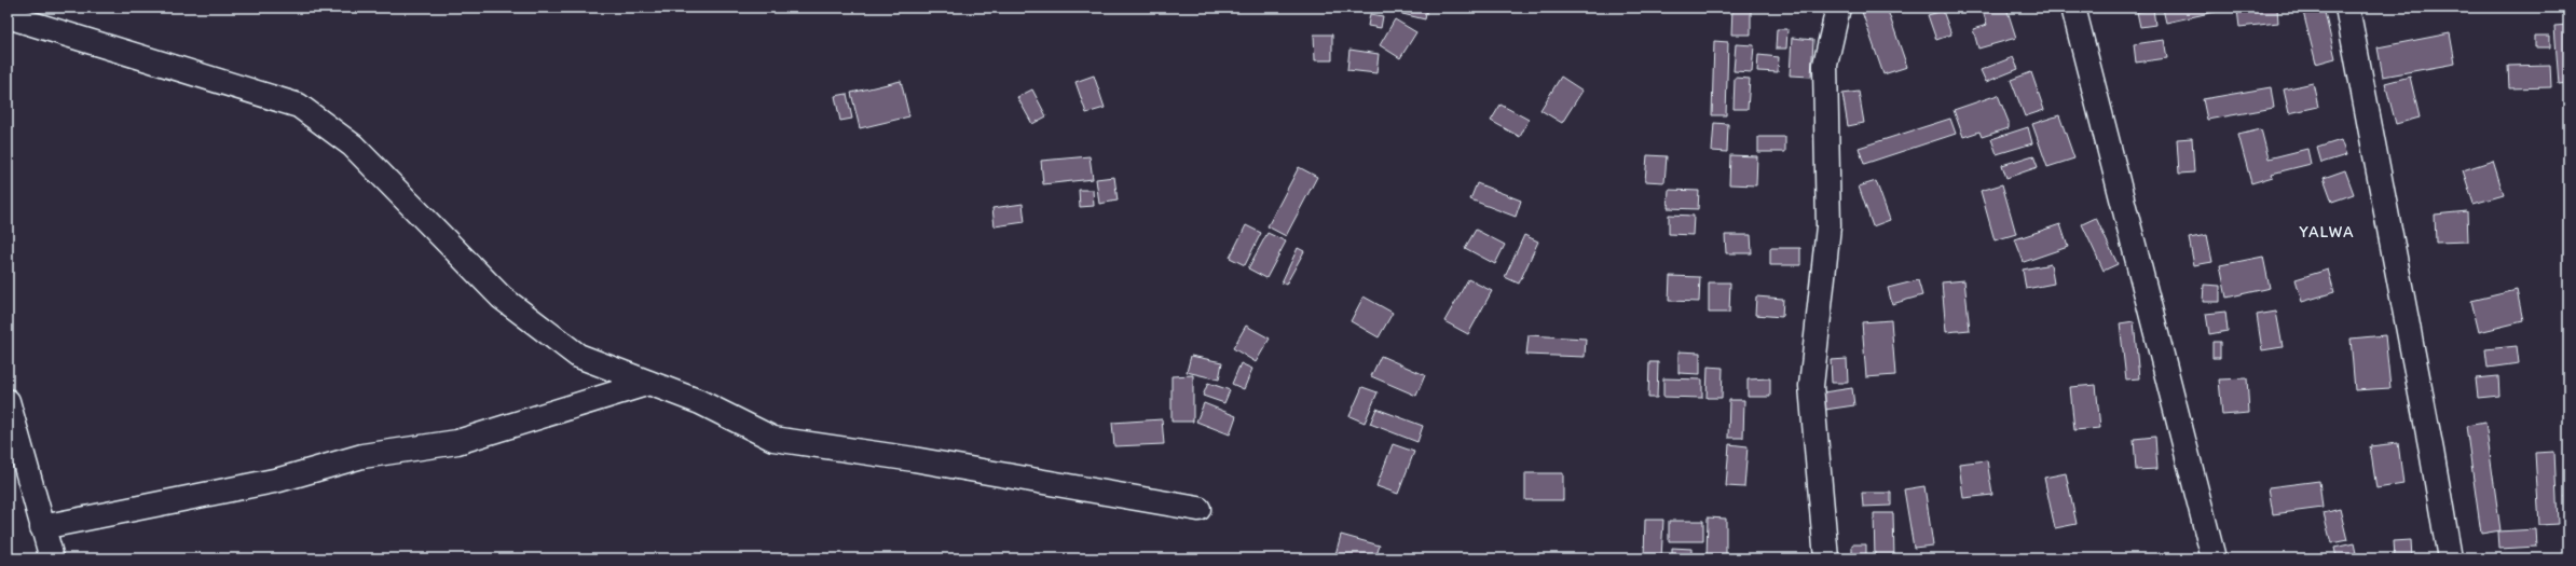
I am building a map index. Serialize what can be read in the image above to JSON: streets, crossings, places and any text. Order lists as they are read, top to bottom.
{
  "districts": ["YALWA"]
}
